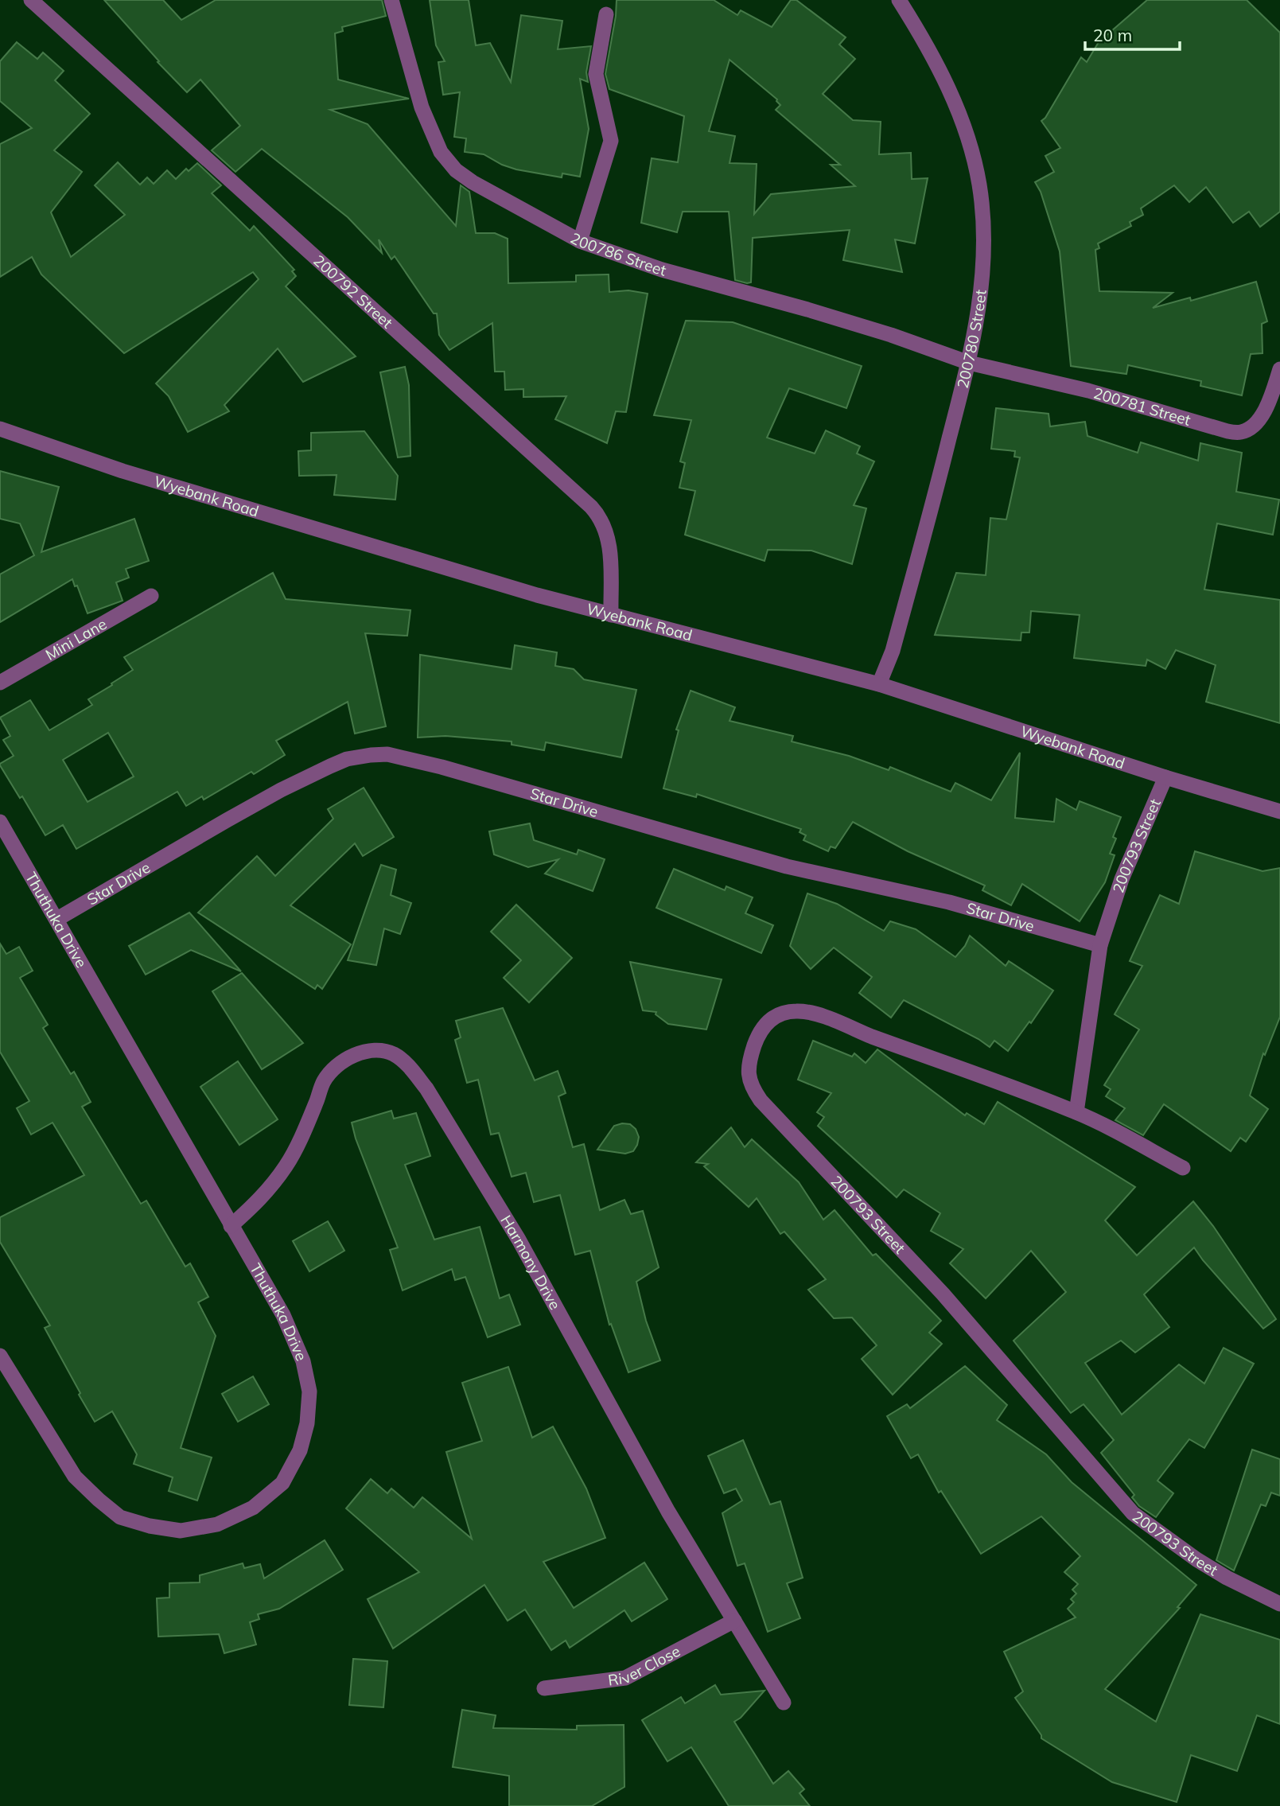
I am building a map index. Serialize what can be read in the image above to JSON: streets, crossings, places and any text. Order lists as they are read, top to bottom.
{
  "streets": {
    "street": [
      "200786 Street",
      "200792 Street",
      "200780 Street",
      "200781 Street",
      "Wyebank Road",
      "Mini Lane",
      "Star Drive",
      "200793 Street",
      "Thuthuka Drive",
      "Harmony Drive",
      "River Close"
    ]
  },
  "crossings": [
    ["200786 Street", "200780 Street"],
    ["200786 Street", "200781 Street"],
    ["200792 Street", "Wyebank Road"],
    ["200780 Street", "200781 Street"],
    ["200780 Street", "Wyebank Road"],
    ["Wyebank Road", "200793 Street"],
    ["Star Drive", "200793 Street"],
    ["Star Drive", "Thuthuka Drive"],
    ["Thuthuka Drive", "Harmony Drive"],
    ["Harmony Drive", "River Close"]
  ],
  "scale_bar": "20 m"
}
